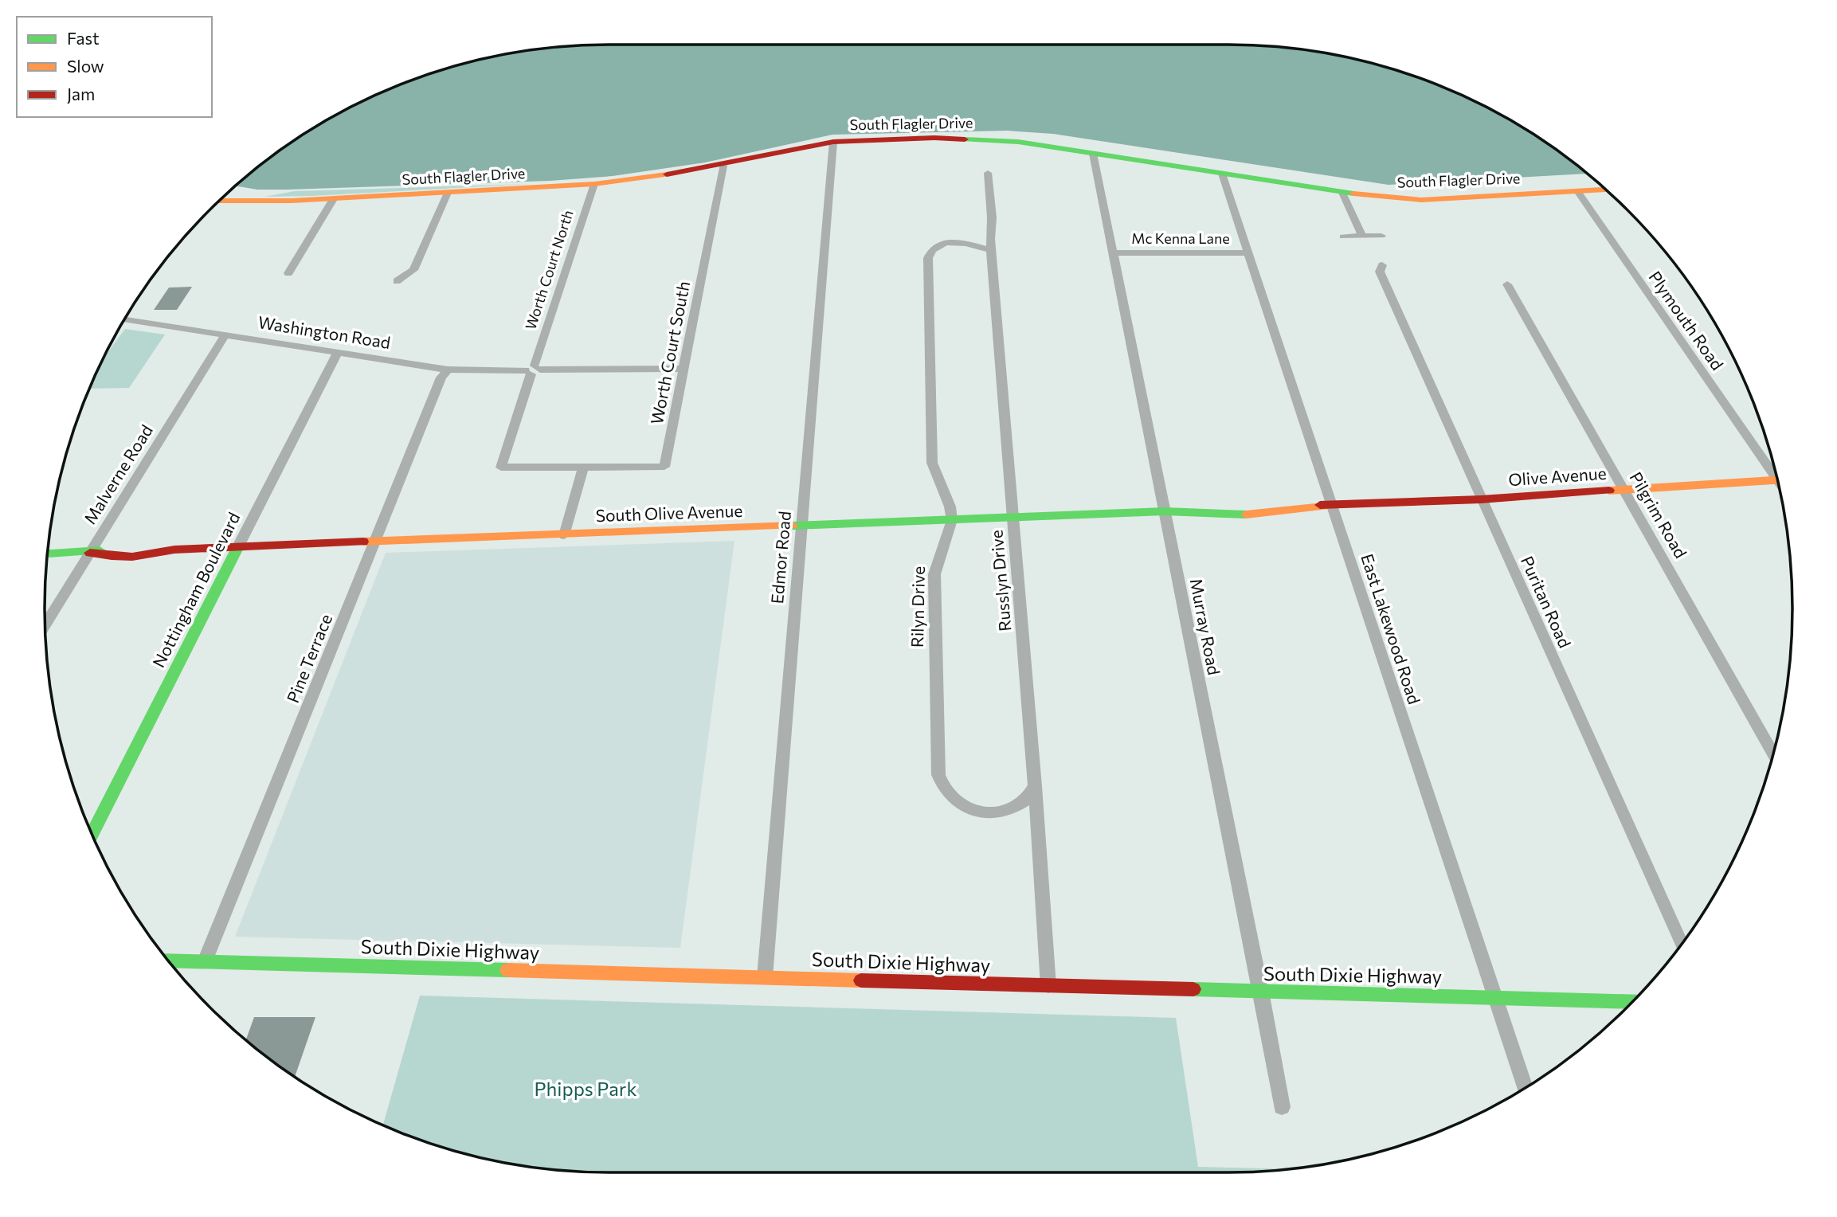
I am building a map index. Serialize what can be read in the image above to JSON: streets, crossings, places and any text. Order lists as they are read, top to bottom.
{
  "streets": {
    "street": [
      "South Flagler Drive",
      "Mc Kenna Lane",
      "Worth Court North",
      "Plymouth Road",
      "Washington Road",
      "Worth Court South",
      "Malverne Road",
      "Olive Avenue",
      "South Olive Avenue",
      "Pilgrim Road",
      "Edmor Road",
      "Russlyn Drive",
      "Nottingham Boulevard",
      "Puritan Road",
      "Rilyn Drive",
      "Murray Road",
      "East Lakewood Road",
      "Pine Terrace",
      "South Dixie Highway"
    ]
  },
  "crossings": [
    ["South Flagler Drive", "Worth Court North"],
    ["South Flagler Drive", "Plymouth Road"],
    ["South Flagler Drive", "Worth Court South"],
    ["South Flagler Drive", "Edmor Road"],
    ["South Flagler Drive", "Murray Road"],
    ["South Flagler Drive", "East Lakewood Road"],
    ["Mc Kenna Lane", "Murray Road"],
    ["Mc Kenna Lane", "East Lakewood Road"],
    ["Worth Court North", "Washington Road"],
    ["Worth Court North", "Worth Court South"],
    ["Washington Road", "Worth Court South"],
    ["Washington Road", "Malverne Road"],
    ["Washington Road", "Nottingham Boulevard"],
    ["Washington Road", "Pine Terrace"],
    ["Malverne Road", "South Olive Avenue"],
    ["Olive Avenue", "South Olive Avenue"],
    ["Olive Avenue", "Pilgrim Road"],
    ["Olive Avenue", "Puritan Road"],
    ["Olive Avenue", "Murray Road"],
    ["Olive Avenue", "East Lakewood Road"],
    ["South Olive Avenue", "Edmor Road"],
    ["South Olive Avenue", "Russlyn Drive"],
    ["South Olive Avenue", "Nottingham Boulevard"],
    ["South Olive Avenue", "Rilyn Drive"],
    ["South Olive Avenue", "Murray Road"],
    ["South Olive Avenue", "Pine Terrace"],
    ["Edmor Road", "South Dixie Highway"],
    ["Russlyn Drive", "Rilyn Drive"],
    ["Russlyn Drive", "South Dixie Highway"],
    ["Murray Road", "South Dixie Highway"],
    ["East Lakewood Road", "South Dixie Highway"],
    ["Pine Terrace", "South Dixie Highway"]
  ],
  "parks": ["Phipps Park"],
  "legend": ["Fast", "Slow", "Jam"]
}
